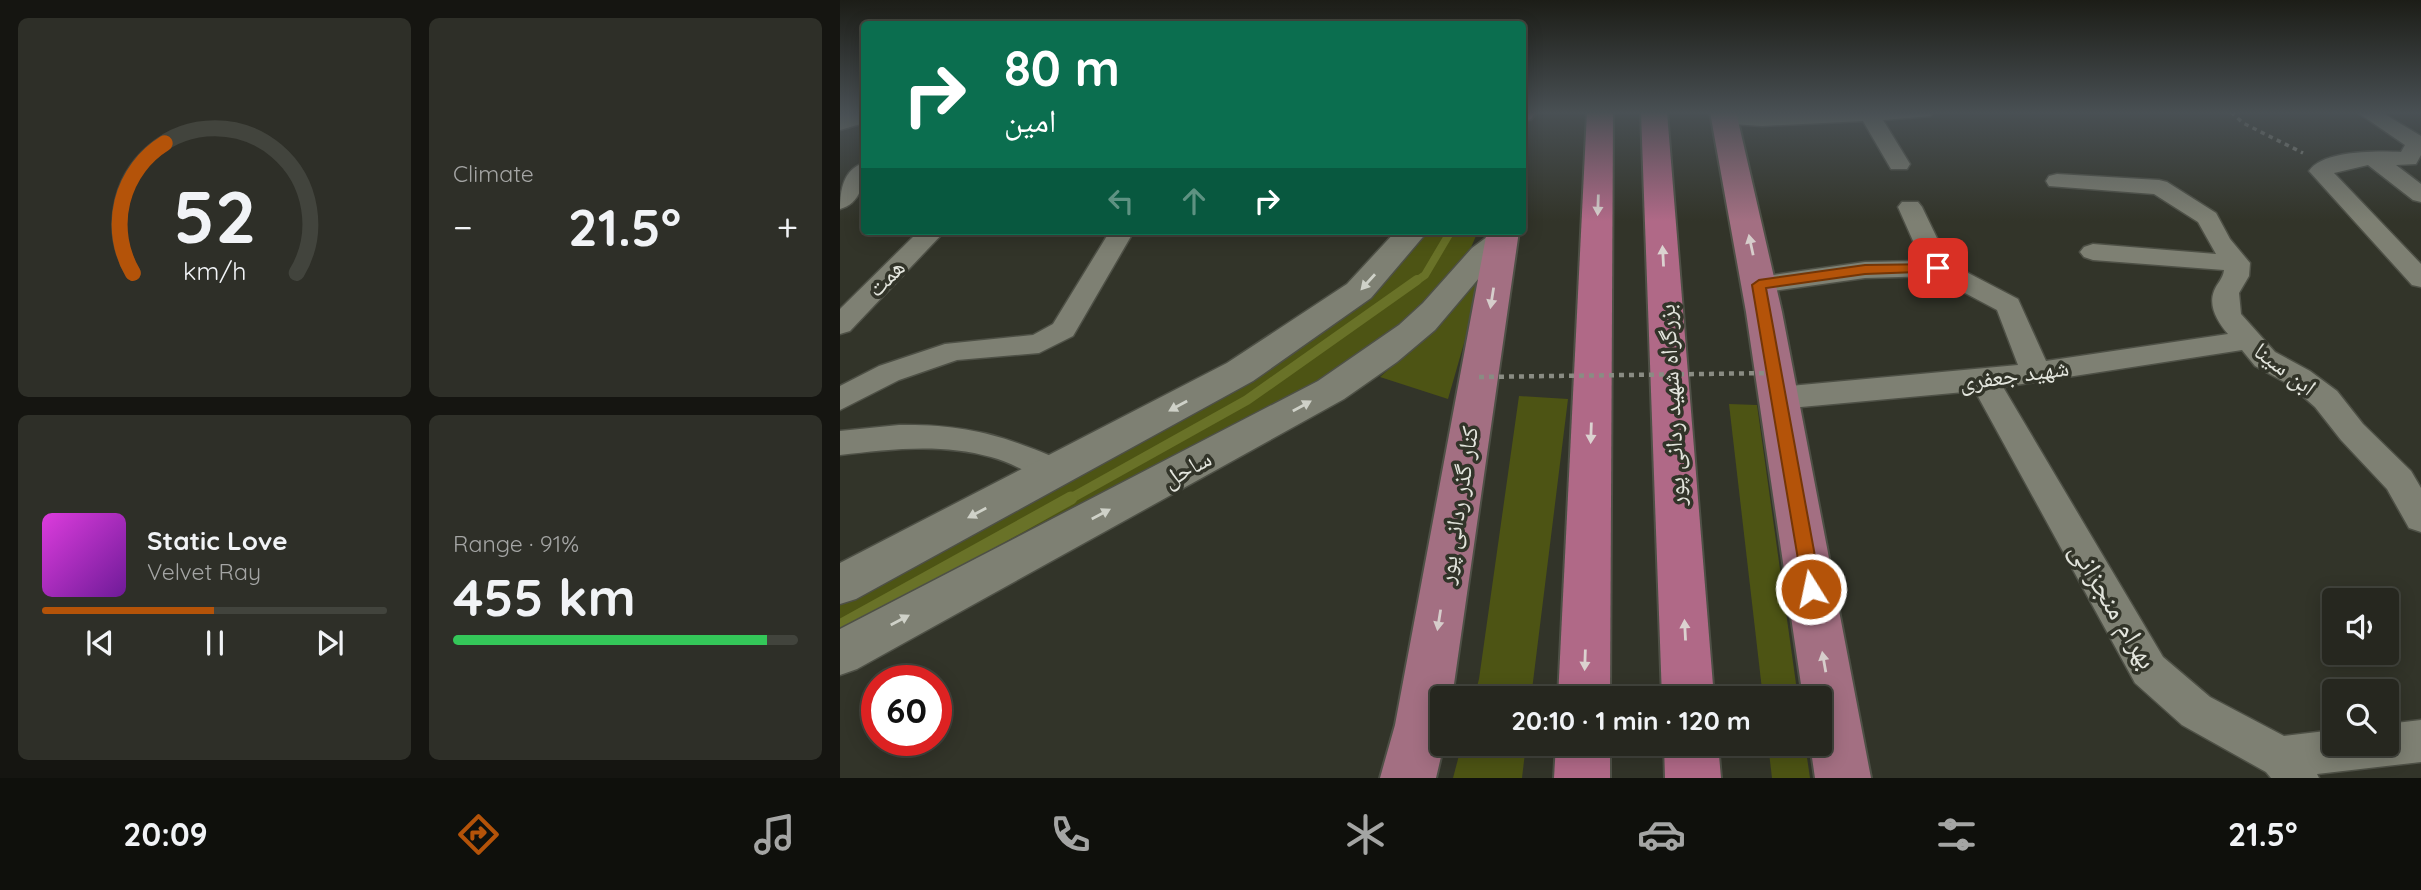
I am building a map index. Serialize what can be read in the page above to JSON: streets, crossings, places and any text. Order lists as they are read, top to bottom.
{
  "streets": {
    "highway": ["بزرگراه شهید ردانی پور"],
    "main road": ["کنار گذر ردانی پور"],
    "street": [
      "همت",
      "ابن سینا",
      "شهید جعفری",
      "ساحل",
      "بهرام منجزانی"
    ]
  },
  "crossings": [
    ["ابن سینا", "شهید جعفری"],
    ["شهید جعفری", "بهرام منجزانی"],
    ["ساحل", "کنار گذر ردانی پور"]
  ],
  "page": {
    "tile": [
      "Climate",
      ["Range · 91%", "455 km"]
    ],
    "turn": ["80 m", "امین"],
    "heat": ["−", "21.5°", "+"],
    "song": ["Static Love", "Velvet Ray"],
    "limit": "60",
    "trip": "20:10 · 1 min · 120 m",
    "tabs": ["20:09", "21.5°"],
    "gauge": ["52", "km/h"]
  }
}
